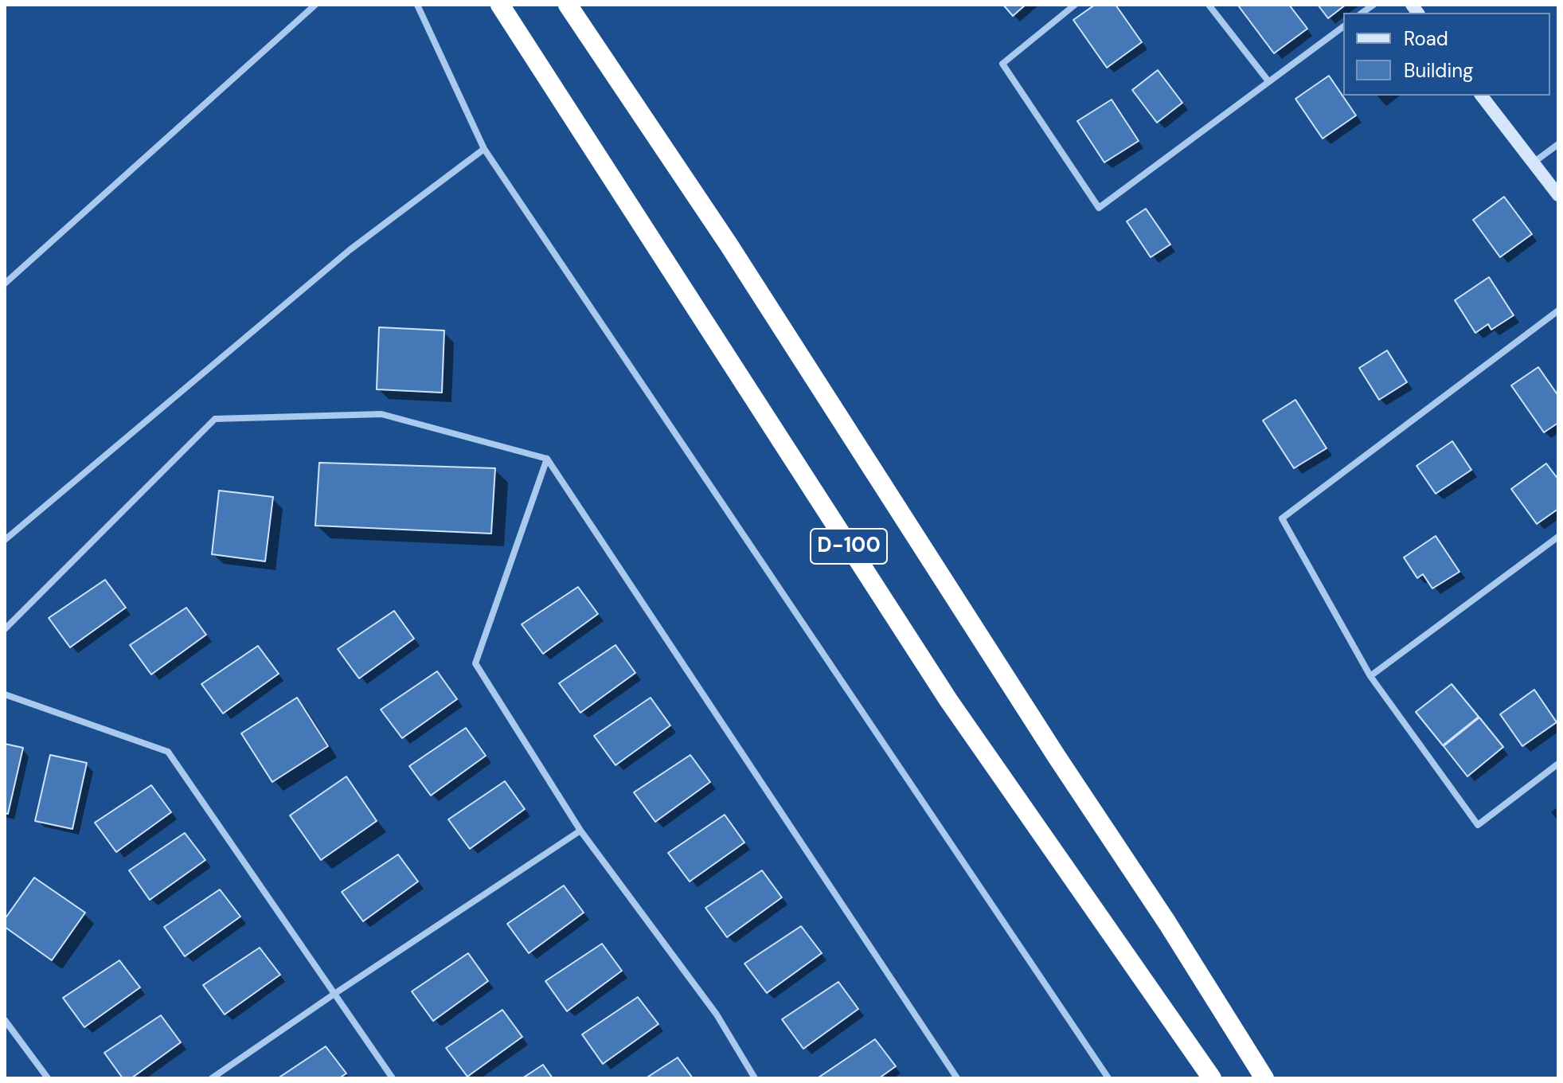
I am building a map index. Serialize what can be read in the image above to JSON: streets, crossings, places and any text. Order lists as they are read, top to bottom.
{
  "streets": {
    "highway": ["D-100"]
  },
  "legend": ["Road", "Building"]
}
